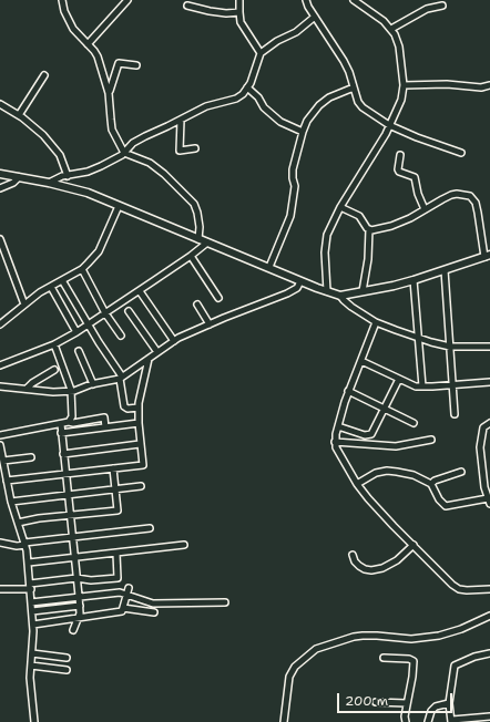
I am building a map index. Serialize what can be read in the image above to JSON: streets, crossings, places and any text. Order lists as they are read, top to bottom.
{
  "scale_bar": "200 m"
}
